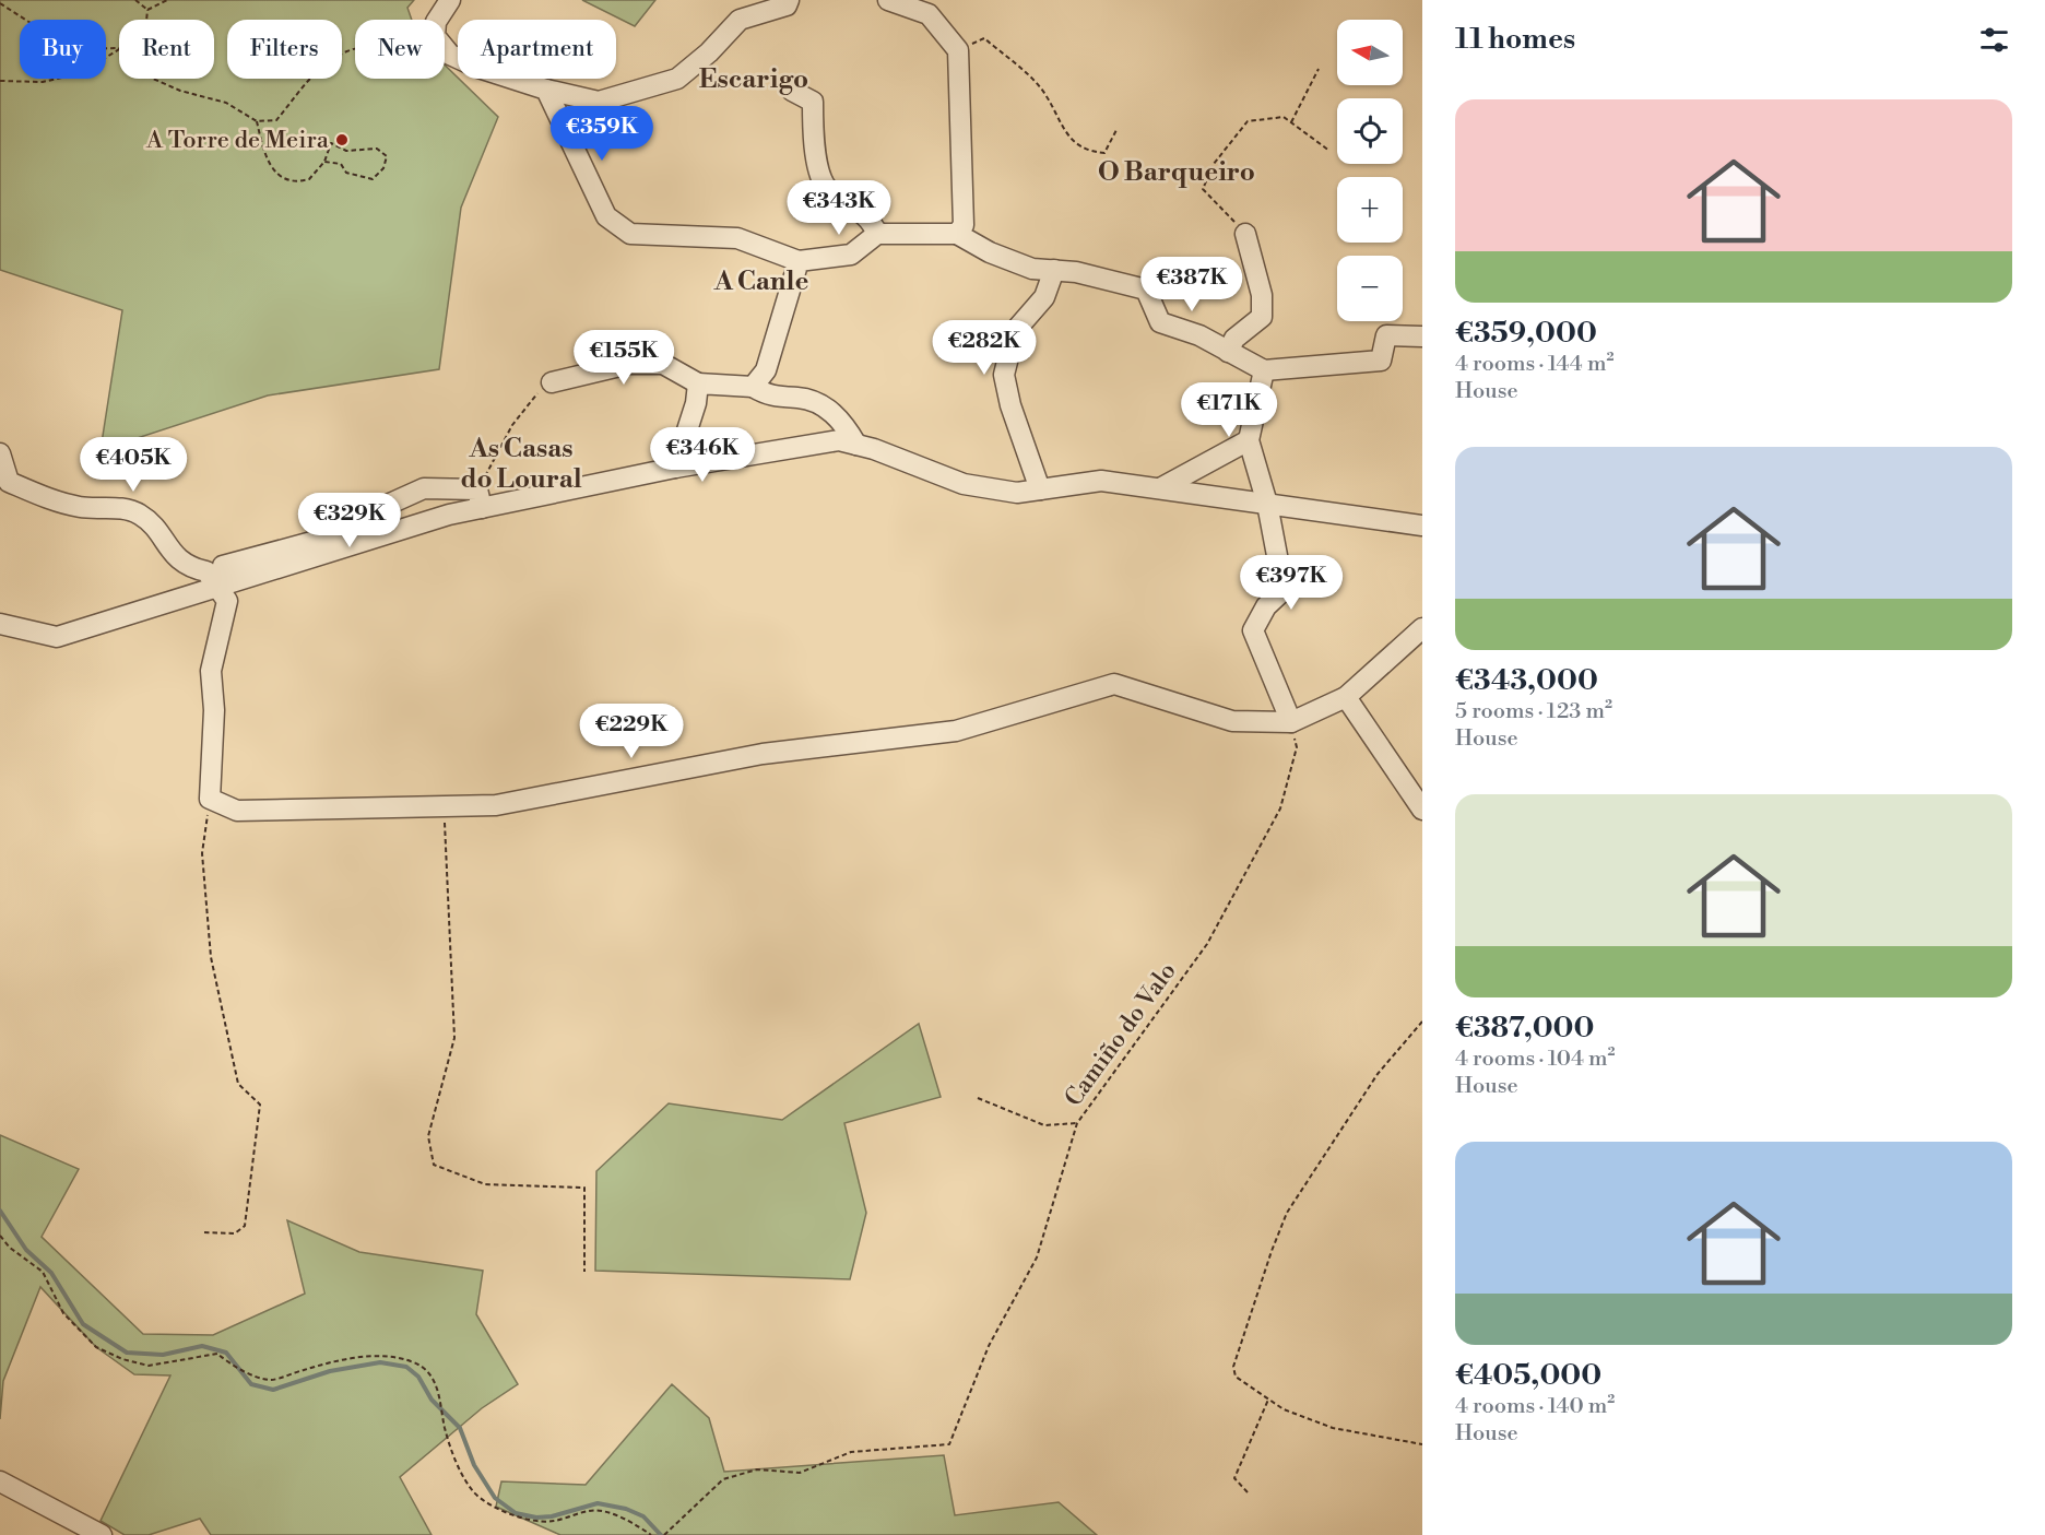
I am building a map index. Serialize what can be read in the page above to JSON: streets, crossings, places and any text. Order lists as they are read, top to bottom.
{
  "streets": {
    "path": ["Camiño do Valo"]
  },
  "districts": [
    "Escarigo",
    "O Barqueiro",
    "A Canle",
    "As Casas do Loural"
  ],
  "places": ["A Torre de Meira"],
  "north": "left",
  "page": {
    "heading": "11 homes",
    "map_buttons": ["+", "−"],
    "chip": [
      "Buy",
      "Rent",
      "Filters",
      "New",
      "Apartment"
    ],
    "list": [
      {
        "name": "€359,000",
        "note": "4 rooms · 144 m² · House"
      },
      {
        "name": "€343,000",
        "note": "5 rooms · 123 m² · House"
      },
      {
        "name": "€387,000",
        "note": "4 rooms · 104 m² · House"
      },
      {
        "name": "€405,000",
        "note": "4 rooms · 140 m² · House"
      }
    ],
    "price": [
      "€359K",
      "€343K",
      "€387K",
      "€282K",
      "€155K",
      "€171K",
      "€346K",
      "€405K",
      "€329K",
      "€397K",
      "€229K"
    ]
  }
}
